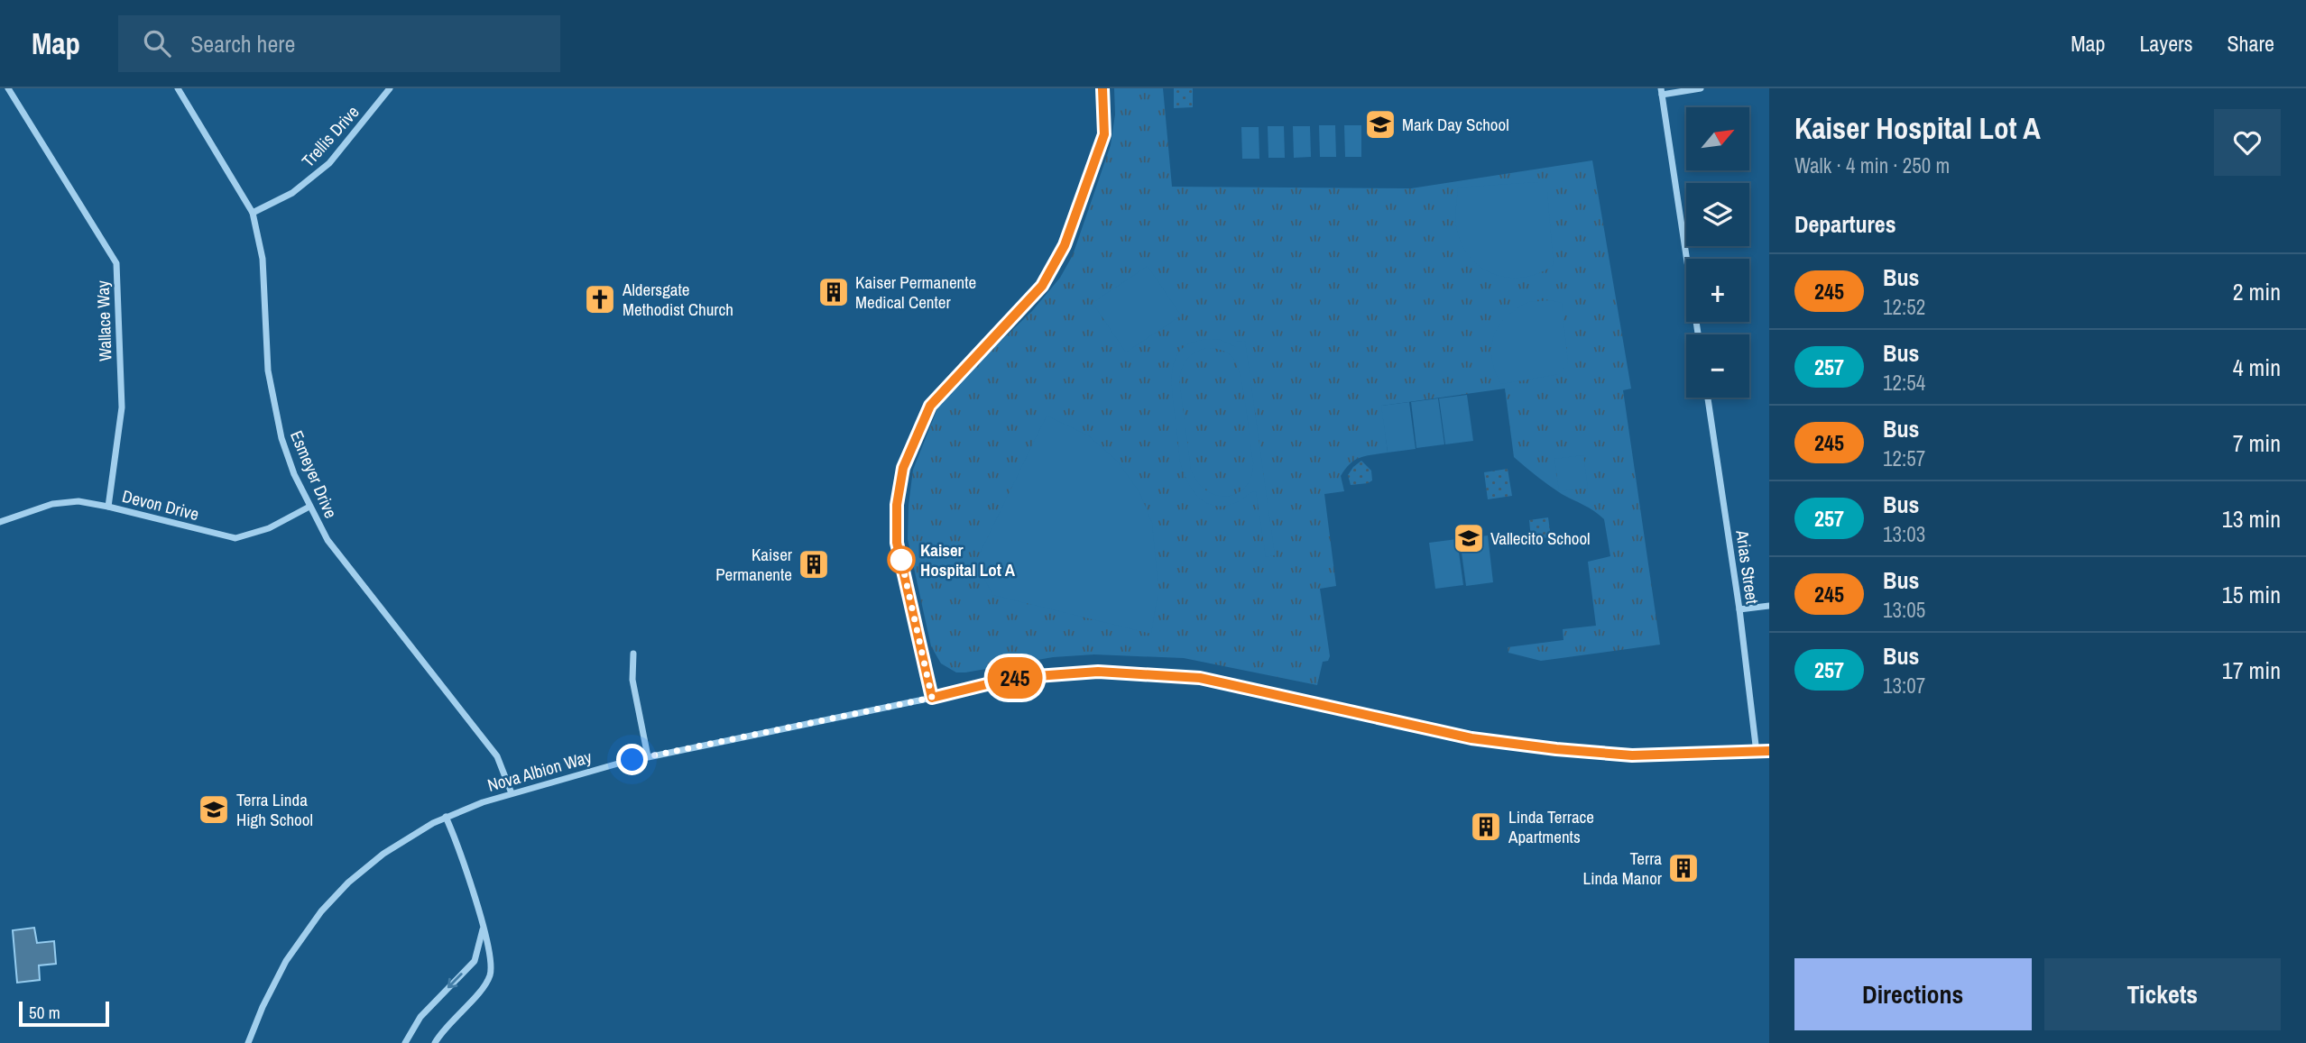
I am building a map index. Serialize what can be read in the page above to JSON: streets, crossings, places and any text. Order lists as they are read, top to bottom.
{
  "streets": {
    "street": [
      "Trellis Drive",
      "Wallace Way",
      "Esmeyer Drive",
      "Devon Drive",
      "Arias Street",
      "Nova Albion Way"
    ]
  },
  "crossings": [
    ["Trellis Drive", "Esmeyer Drive"],
    ["Wallace Way", "Devon Drive"],
    ["Esmeyer Drive", "Devon Drive"],
    ["Esmeyer Drive", "Nova Albion Way"],
    ["Arias Street", "Nova Albion Way"]
  ],
  "places": {
    "school or university": ["Mark Day School", "Vallecito School", "Terra Linda High School"],
    "building": [
      "Kaiser Permanente Medical Center",
      "Kaiser Permanente",
      "Linda Terrace Apartments",
      "Terra Linda Manor"
    ],
    "church": ["Aldersgate Methodist Church"],
    "other": ["Kaiser Hospital Lot A"]
  },
  "lines": ["bus line 245"],
  "scale_bar": "50 m",
  "north": "top right",
  "page": {
    "header": "Map",
    "search": "Search here",
    "nav": ["Map", "Layers", "Share"],
    "on_map": "245",
    "heading": [
      ["Kaiser Hospital Lot A", "Walk · 4 min · 250 m"],
      "Departures"
    ],
    "map_buttons": ["+", "−"],
    "list": [
      {
        "mark": "245",
        "name": "Bus",
        "note": "12:52",
        "value": "2 min"
      },
      {
        "mark": "257",
        "name": "Bus",
        "note": "12:54",
        "value": "4 min"
      },
      {
        "mark": "245",
        "name": "Bus",
        "note": "12:57",
        "value": "7 min"
      },
      {
        "mark": "257",
        "name": "Bus",
        "note": "13:03",
        "value": "13 min"
      },
      {
        "mark": "245",
        "name": "Bus",
        "note": "13:05",
        "value": "15 min"
      },
      {
        "mark": "257",
        "name": "Bus",
        "note": "13:07",
        "value": "17 min"
      }
    ],
    "buttons": ["Directions", "Tickets"],
    "scale": "50 m"
  }
}
